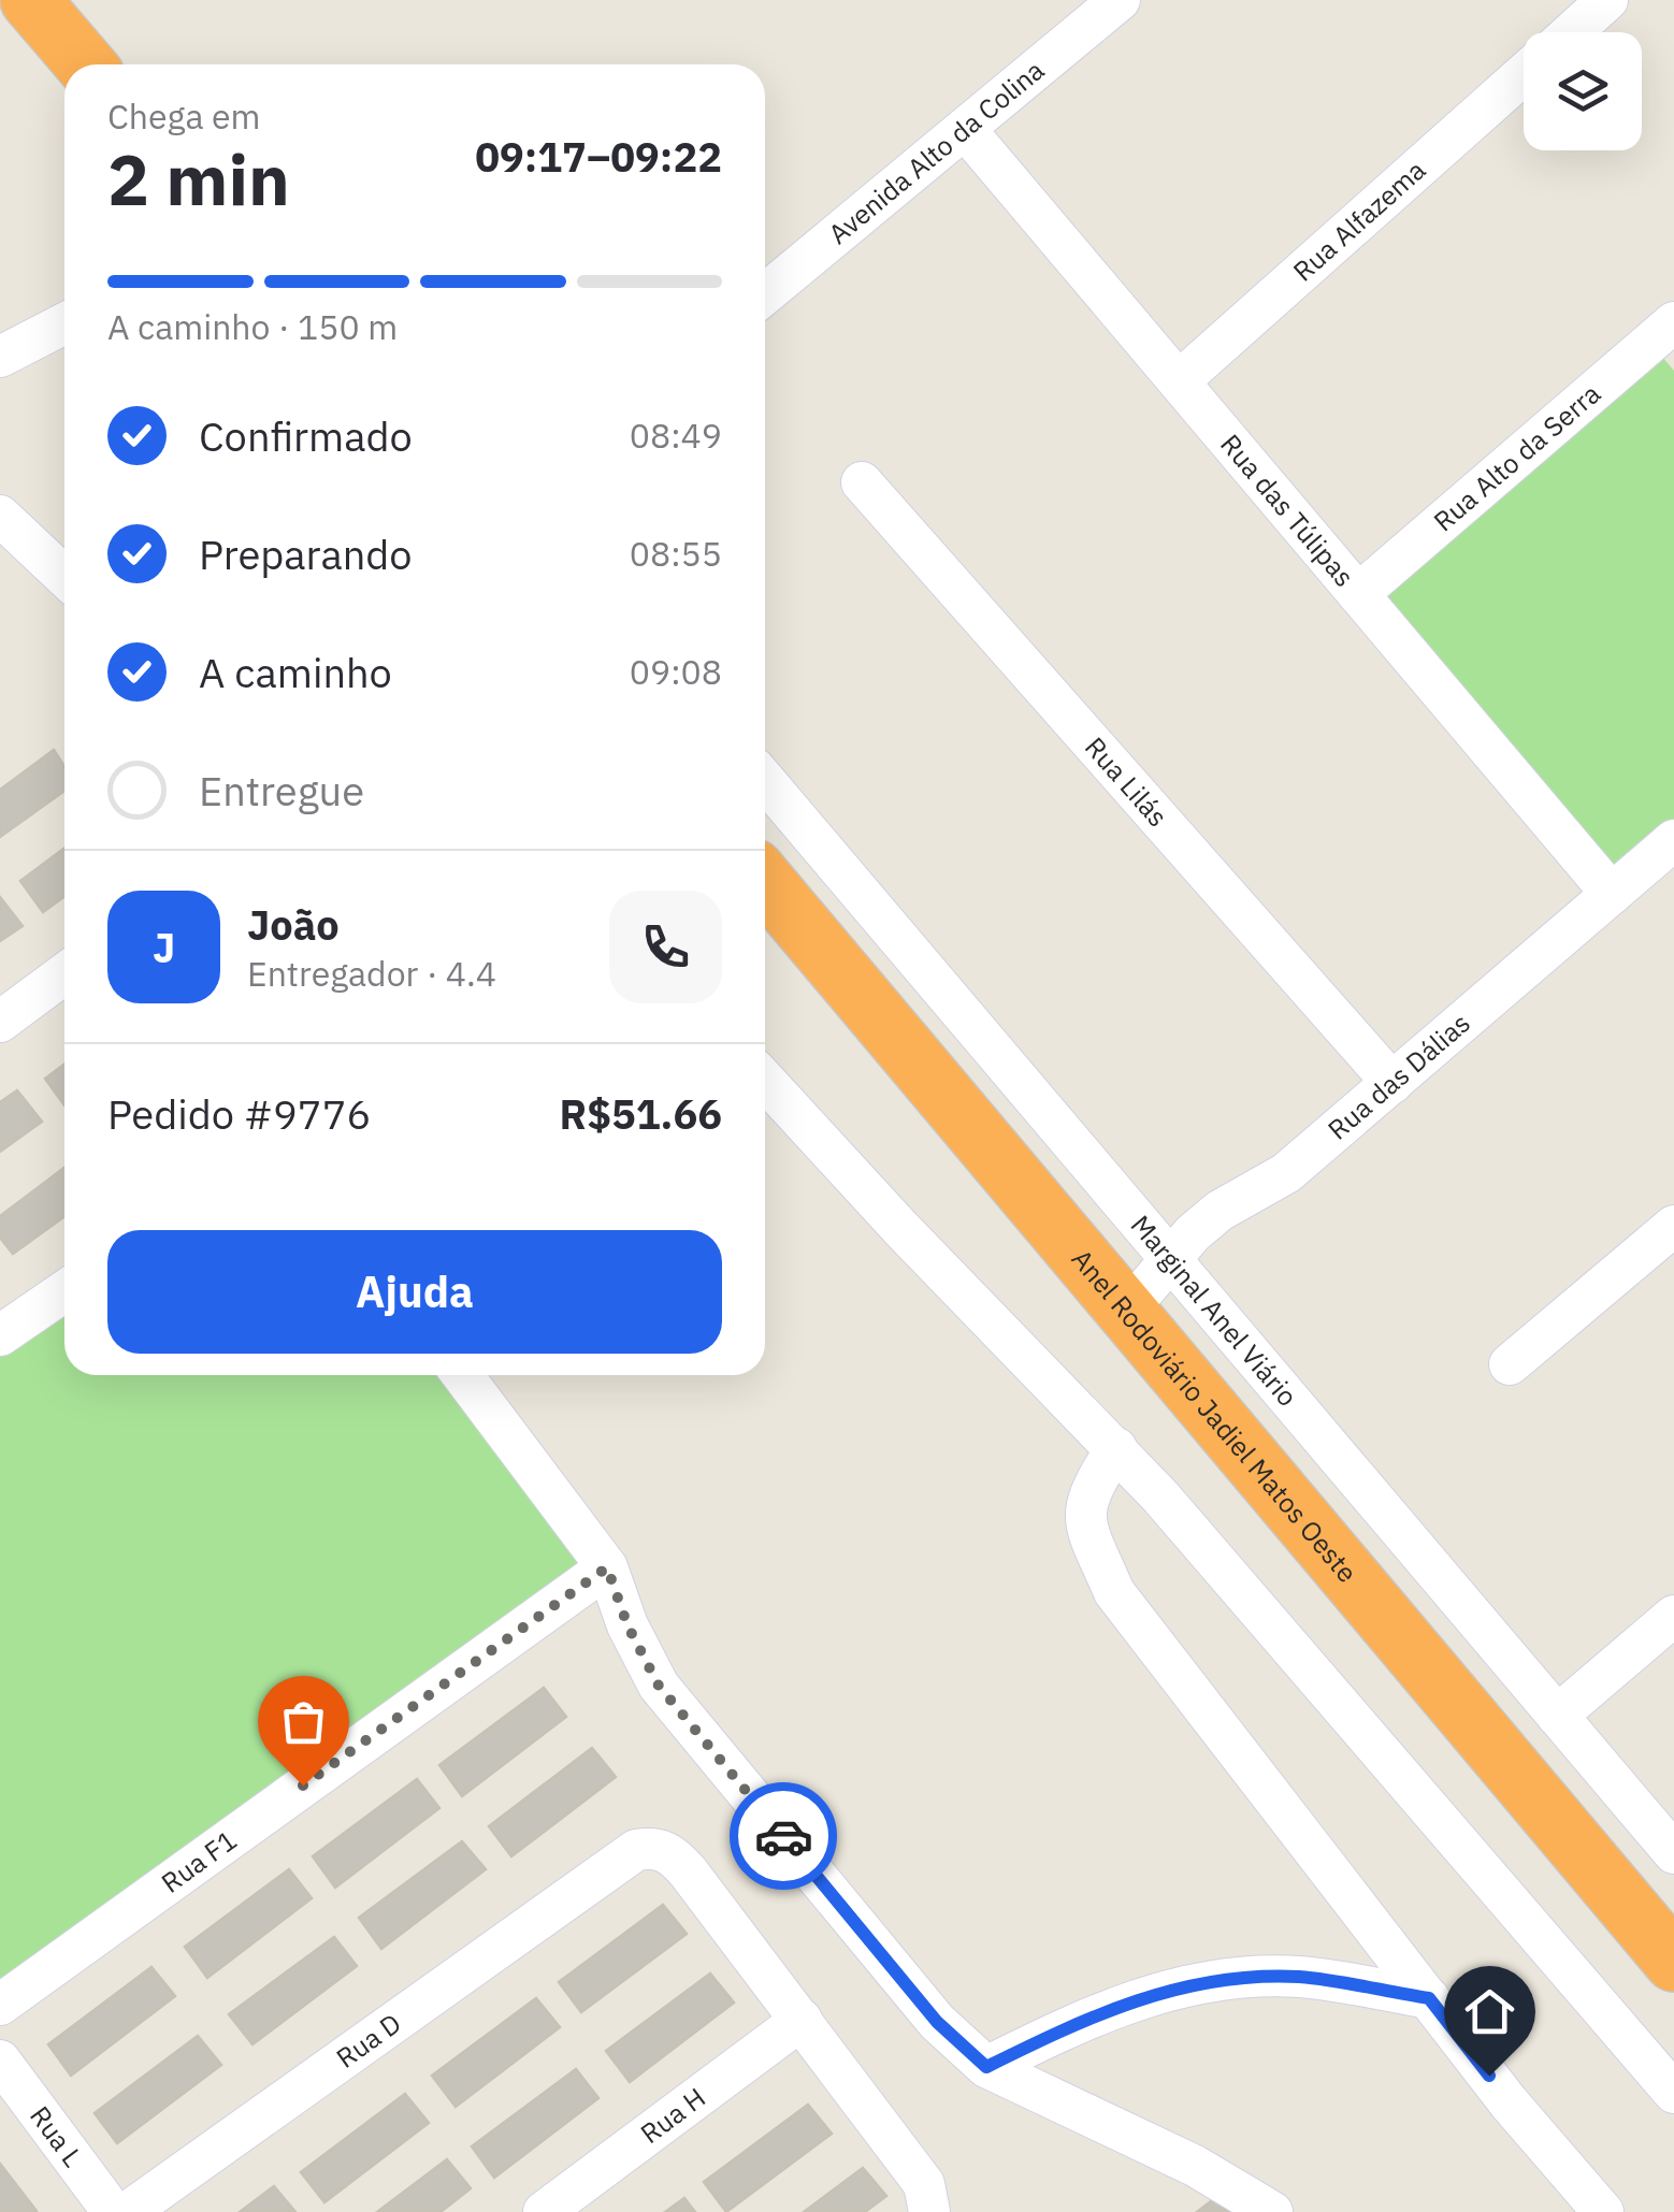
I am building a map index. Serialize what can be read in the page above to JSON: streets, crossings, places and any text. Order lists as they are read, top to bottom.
{
  "streets": {
    "highway": ["Anel Rodoviário Jadiel Matos Oeste"],
    "street": [
      "Avenida Alto da Colina",
      "Rua Alfazema",
      "Rua Alto da Serra",
      "Rua das Túlipas",
      "Rua Lilás",
      "Rua das Dálias",
      "Marginal Anel Viário",
      "Rua F1",
      "Rua D",
      "Rua H",
      "Rua L"
    ]
  },
  "crossings": [
    ["Avenida Alto da Colina", "Rua das Túlipas"],
    ["Rua Alfazema", "Rua das Túlipas"],
    ["Rua Alto da Serra", "Rua das Túlipas"],
    ["Rua das Túlipas", "Rua das Dálias"],
    ["Rua Lilás", "Rua das Dálias"],
    ["Rua das Dálias", "Marginal Anel Viário"],
    ["Rua das Dálias", "Anel Rodoviário Jadiel Matos Oeste"],
    ["Rua D", "Rua H"]
  ],
  "page": {
    "heading": ["2 min", "Chega em", "09:17–09:22"],
    "panel": [
      "João",
      "Entregador · 4.4",
      "Pedido #9776",
      "R$51.66"
    ],
    "bar": "A caminho · 150 m",
    "list": [
      ["Confirmado", "08:49"],
      ["Preparando", "08:55"],
      ["A caminho", "09:08"],
      "Entregue"
    ],
    "round": "J",
    "buttons": "Ajuda"
  }
}
